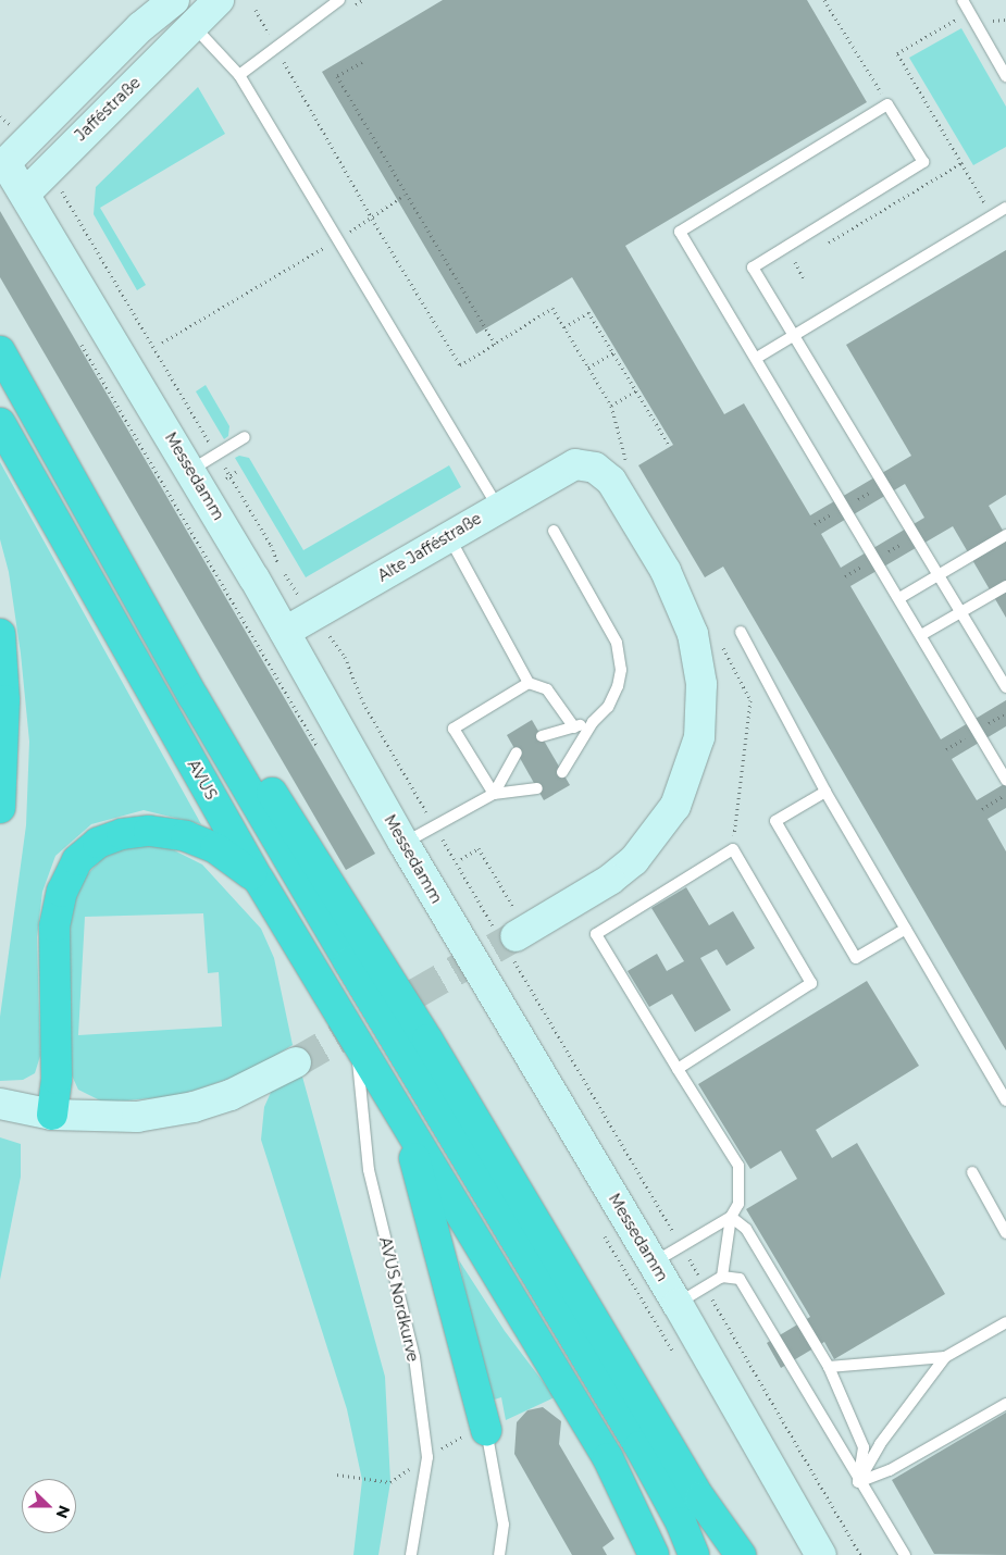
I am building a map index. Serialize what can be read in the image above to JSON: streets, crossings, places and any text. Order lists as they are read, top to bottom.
{
  "streets": {
    "highway": ["AVUS"],
    "main road": ["Jafféstraße", "Messedamm", "Alte Jafféstraße"],
    "lane": ["AVUS Nordkurve"]
  },
  "crossings": [
    ["Jafféstraße", "Messedamm"],
    ["Messedamm", "Alte Jafféstraße"],
    ["AVUS", "AVUS Nordkurve"]
  ],
  "north": "right"
}
